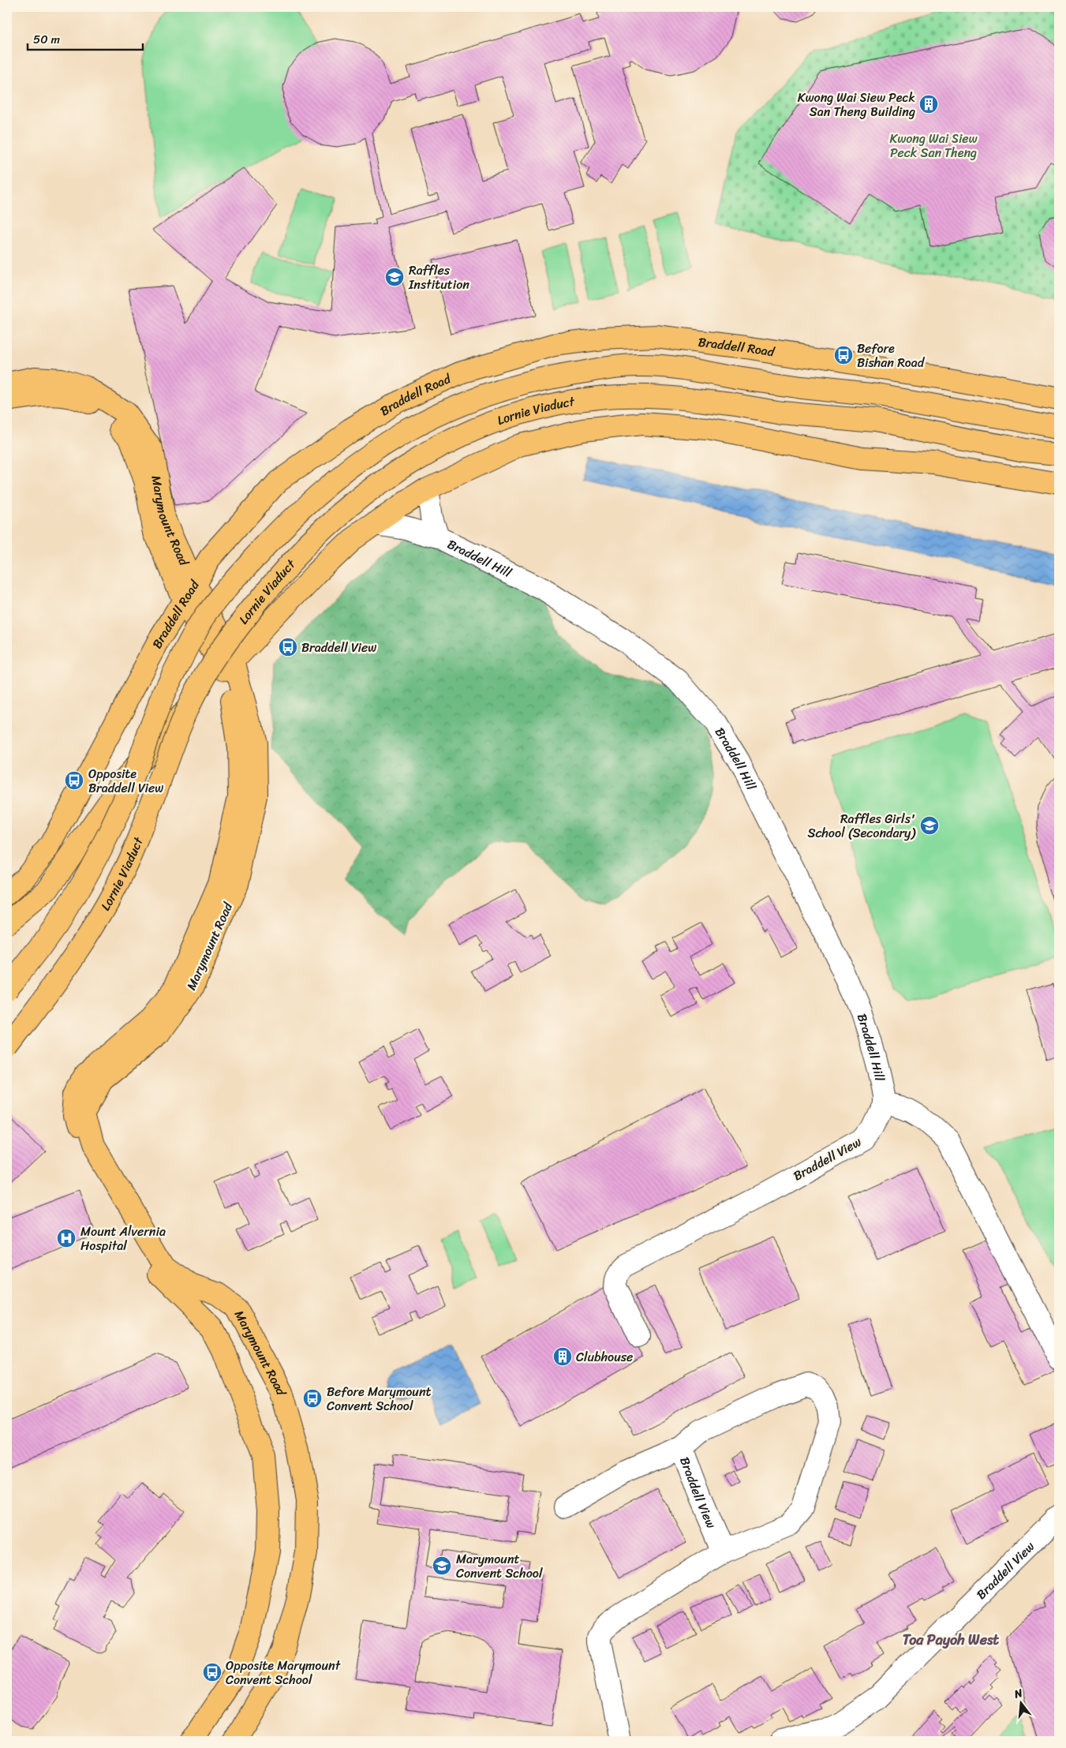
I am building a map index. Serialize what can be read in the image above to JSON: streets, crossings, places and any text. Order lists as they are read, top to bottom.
{
  "streets": {
    "main road": ["Braddell Road", "Lornie Viaduct", "Marymount Road"],
    "street": ["Braddell Hill", "Braddell View"]
  },
  "crossings": [
    ["Braddell Road", "Marymount Road"],
    ["Braddell Hill", "Braddell View"]
  ],
  "districts": ["Toa Payoh West"],
  "parks": ["Kwong Wai Siew Peck San Theng"],
  "places": {
    "building": ["Kwong Wai Siew Peck San Theng Building", "Clubhouse"],
    "school or university": ["Raffles Institution", "Raffles Girls' School (Secondary)", "Marymount Convent School"],
    "bus stop": [
      "Before Bishan Road",
      "Braddell View",
      "Opposite Braddell View",
      "Before Marymount Convent School",
      "Opposite Marymount Convent School"
    ],
    "hospital": ["Mount Alvernia Hospital"]
  },
  "scale_bar": "50 m",
  "north": "top"
}
